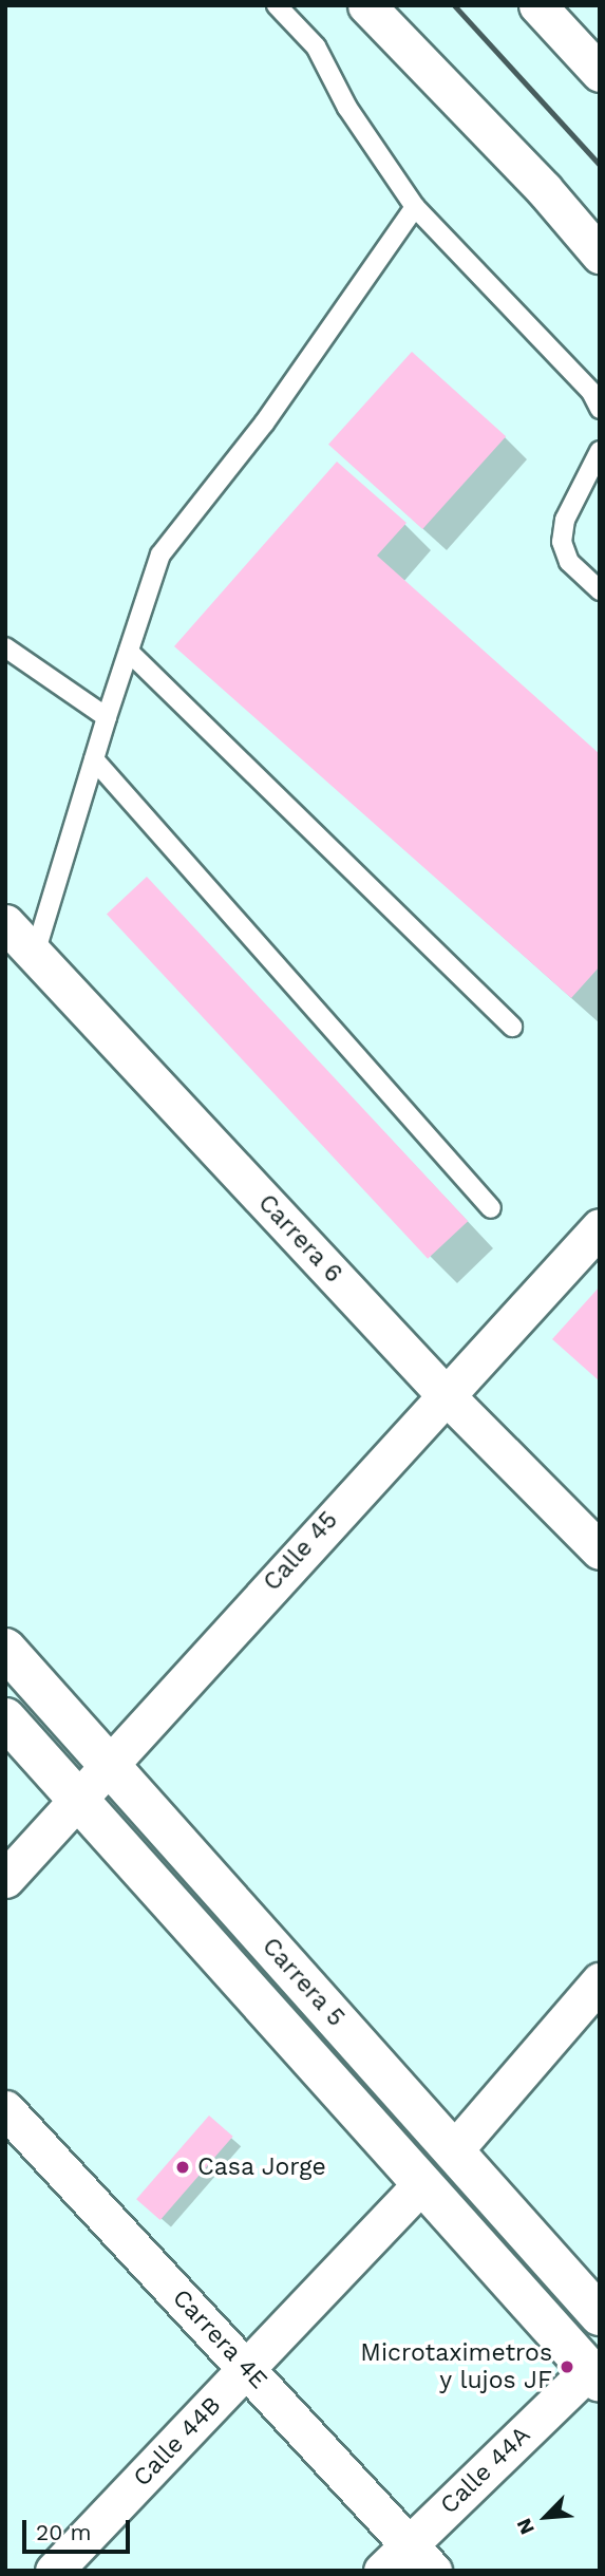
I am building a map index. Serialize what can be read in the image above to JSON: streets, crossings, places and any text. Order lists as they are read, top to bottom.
{
  "streets": {
    "main road": ["Carrera 5"],
    "street": [
      "Carrera 6",
      "Calle 45",
      "Carrera 4E",
      "Calle 44B",
      "Calle 44A"
    ]
  },
  "crossings": [
    ["Carrera 6", "Calle 45"],
    ["Calle 45", "Carrera 5"],
    ["Carrera 5", "Calle 44B"],
    ["Carrera 5", "Calle 44A"],
    ["Carrera 4E", "Calle 44B"],
    ["Carrera 4E", "Calle 44A"]
  ],
  "places": ["Casa Jorge", "Microtaximetros y lujos JF"],
  "scale_bar": "20 m",
  "north": "bottom left"
}
